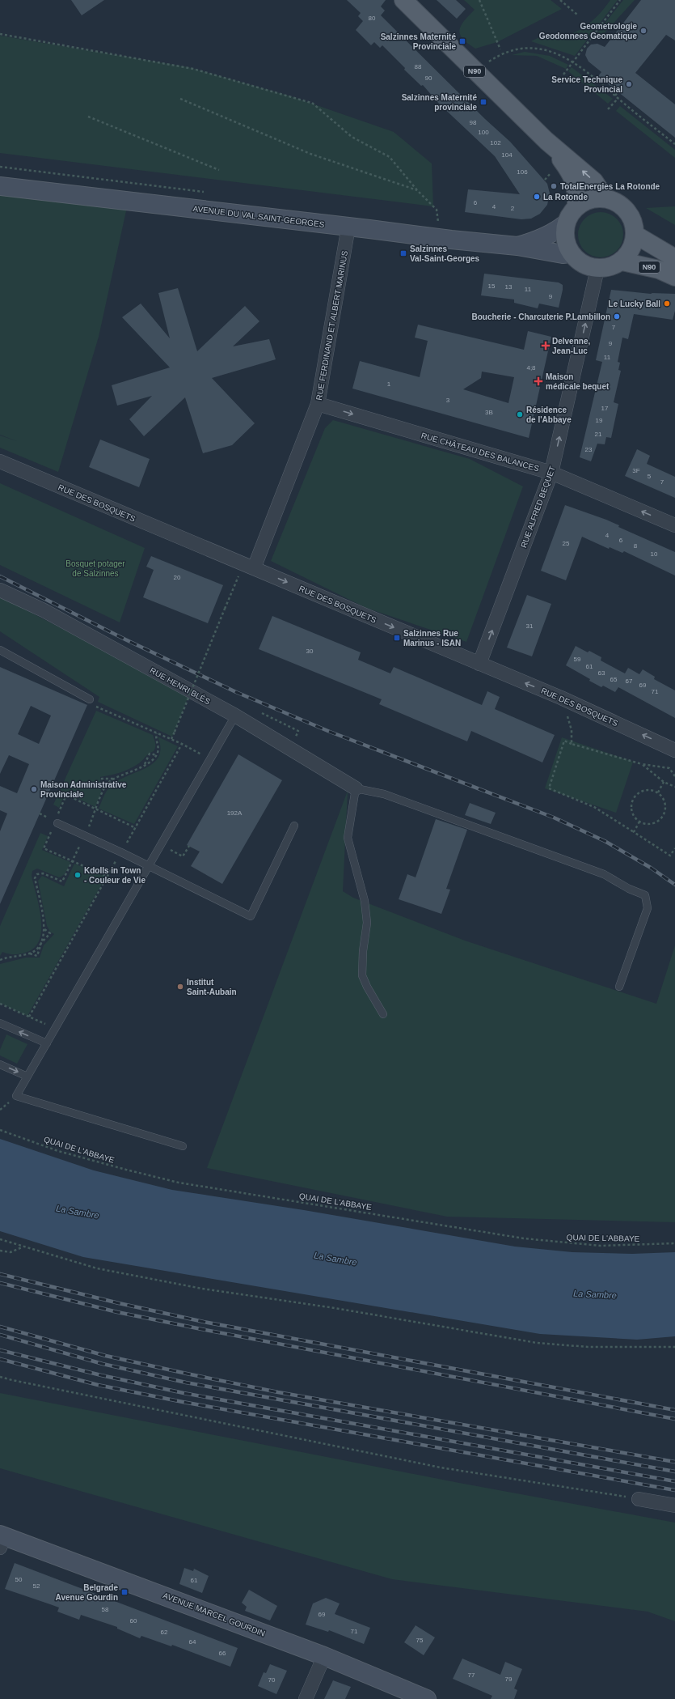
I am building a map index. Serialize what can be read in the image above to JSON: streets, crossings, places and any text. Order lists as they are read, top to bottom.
{
  "streets": {
    "main road": ["N90", "AVENUE DU VAL SAINT-GEORGES", "AVENUE MARCEL GOURDIN"],
    "street": [
      "RUE FERDINAND ET ALBERT MARINUS",
      "RUE CHÂTEAU DES BALANCES",
      "RUE DES BOSQUETS",
      "RUE ALFRED BEQUET",
      "RUE HENRI BLÈS"
    ],
    "path": ["QUAI DE L'ABBAYE"]
  },
  "crossings": [
    ["N90", "AVENUE DU VAL SAINT-GEORGES"],
    ["N90", "RUE ALFRED BEQUET"],
    ["AVENUE DU VAL SAINT-GEORGES", "RUE FERDINAND ET ALBERT MARINUS"],
    ["AVENUE DU VAL SAINT-GEORGES", "RUE ALFRED BEQUET"],
    ["RUE FERDINAND ET ALBERT MARINUS", "RUE CHÂTEAU DES BALANCES"],
    ["RUE FERDINAND ET ALBERT MARINUS", "RUE DES BOSQUETS"],
    ["RUE CHÂTEAU DES BALANCES", "RUE ALFRED BEQUET"],
    ["RUE DES BOSQUETS", "RUE ALFRED BEQUET"]
  ],
  "one_way": ["RUE ALFRED BEQUET"],
  "water": ["La Sambre"],
  "parks": ["Bosquet potager de Salzinnes"],
  "places": {
    "other": [
      "Geometrologie Geodonnees Geomatique",
      "Service Technique Provincial",
      "TotalEnergies La Rotonde",
      "La Rotonde",
      "Le Lucky Ball",
      "Boucherie - Charcuterie P.Lambillon",
      "Résidence de l'Abbaye",
      "Maison Administrative Provinciale",
      "Kdolls in Town - Couleur de Vie",
      "Institut Saint-Aubain"
    ],
    "transit": [
      "Salzinnes Maternité Provinciale",
      "Salzinnes Maternité provinciale",
      "Salzinnes Val-Saint-Georges",
      "Salzinnes Rue Marinus - ISAN",
      "Belgrade Avenue Gourdin"
    ],
    "health": ["Delvenne, Jean-Luc", "Maison médicale bequet"]
  },
  "house_numbers": [
    "80",
    "88",
    "90",
    "98",
    "100",
    "102",
    "104",
    "106",
    "6",
    "4",
    "2",
    "15",
    "13",
    "11",
    "9",
    "7",
    "9",
    "11",
    "4;8",
    "1",
    "3",
    "17",
    "3B",
    "19",
    "21",
    "23",
    "3F",
    "5",
    "7",
    "4",
    "6",
    "25",
    "8",
    "10",
    "20",
    "31",
    "30",
    "59",
    "61",
    "63",
    "65",
    "67",
    "69",
    "71",
    "192A",
    "50",
    "61",
    "52",
    "58",
    "69",
    "60",
    "71",
    "62",
    "75",
    "64",
    "66",
    "77",
    "79",
    "70"
  ]
}
